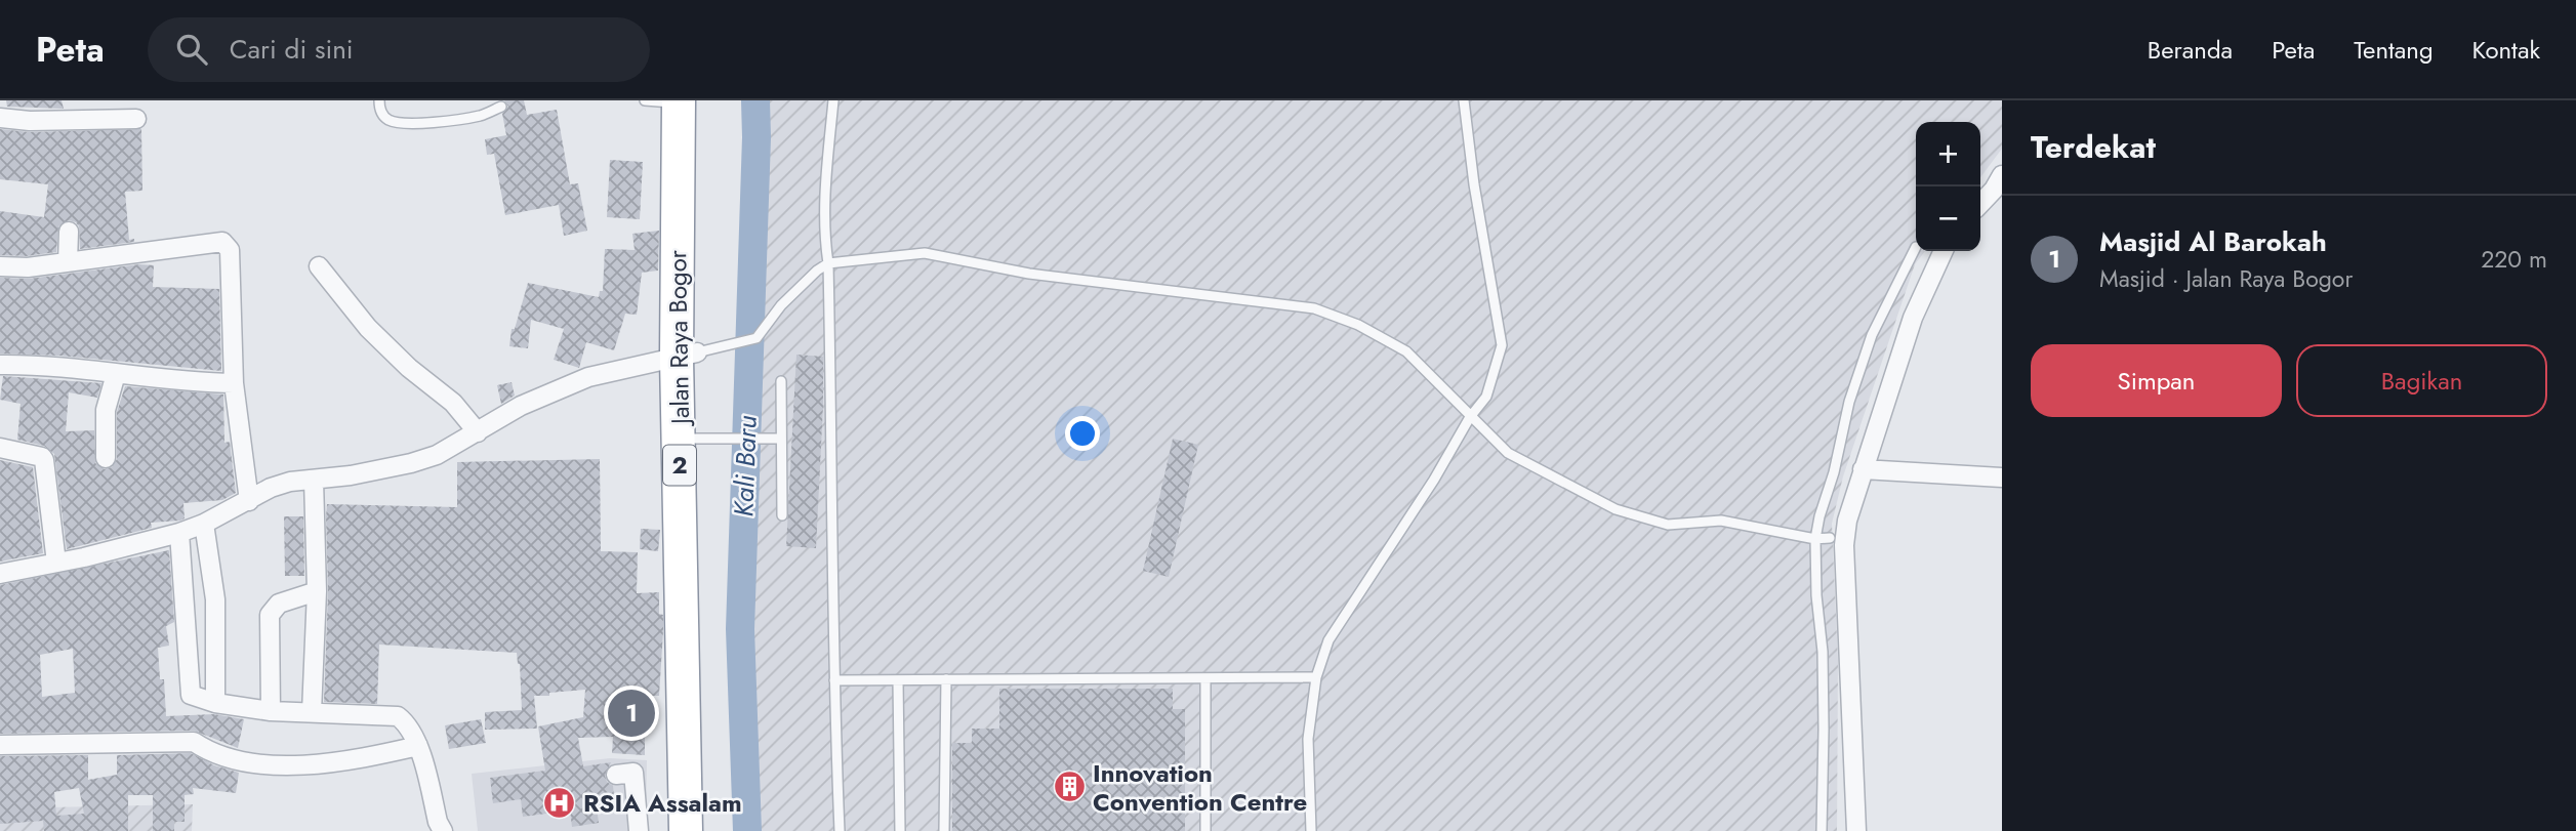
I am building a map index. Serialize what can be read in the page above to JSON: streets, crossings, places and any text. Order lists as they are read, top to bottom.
{
  "streets": {
    "highway": ["Jalan Raya Bogor", "2"]
  },
  "water": ["Kali Baru"],
  "places": {
    "building": ["Innovation Convention Centre"],
    "hospital": ["RSIA Assalam"]
  },
  "page": {
    "header": "Peta",
    "search": "Cari di sini",
    "nav": [
      "Beranda",
      "Peta",
      "Tentang",
      "Kontak"
    ],
    "heading": "Terdekat",
    "map_buttons": ["+", "−"],
    "list": [
      {
        "mark": "1",
        "name": "Masjid Al Barokah",
        "note": "Masjid · Jalan Raya Bogor",
        "value": "220 m"
      }
    ],
    "buttons": ["Simpan", "Bagikan"],
    "pins": "1"
  }
}
